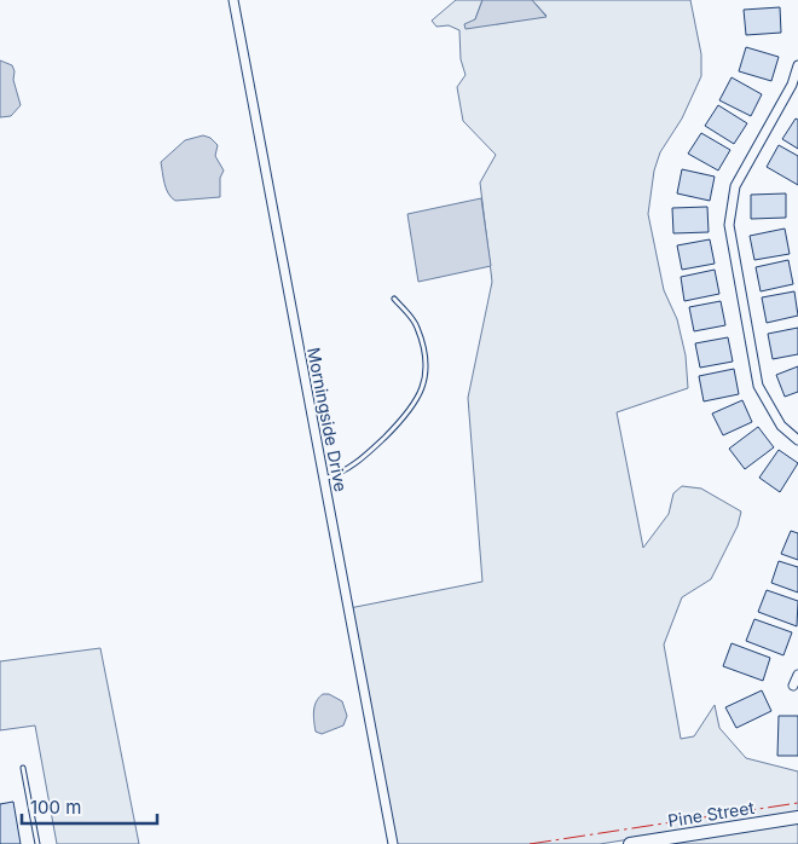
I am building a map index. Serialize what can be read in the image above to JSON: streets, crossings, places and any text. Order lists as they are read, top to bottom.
{
  "streets": {
    "main road": ["Pine Street"],
    "street": ["Morningside Drive"]
  },
  "scale_bar": "100 m"
}
